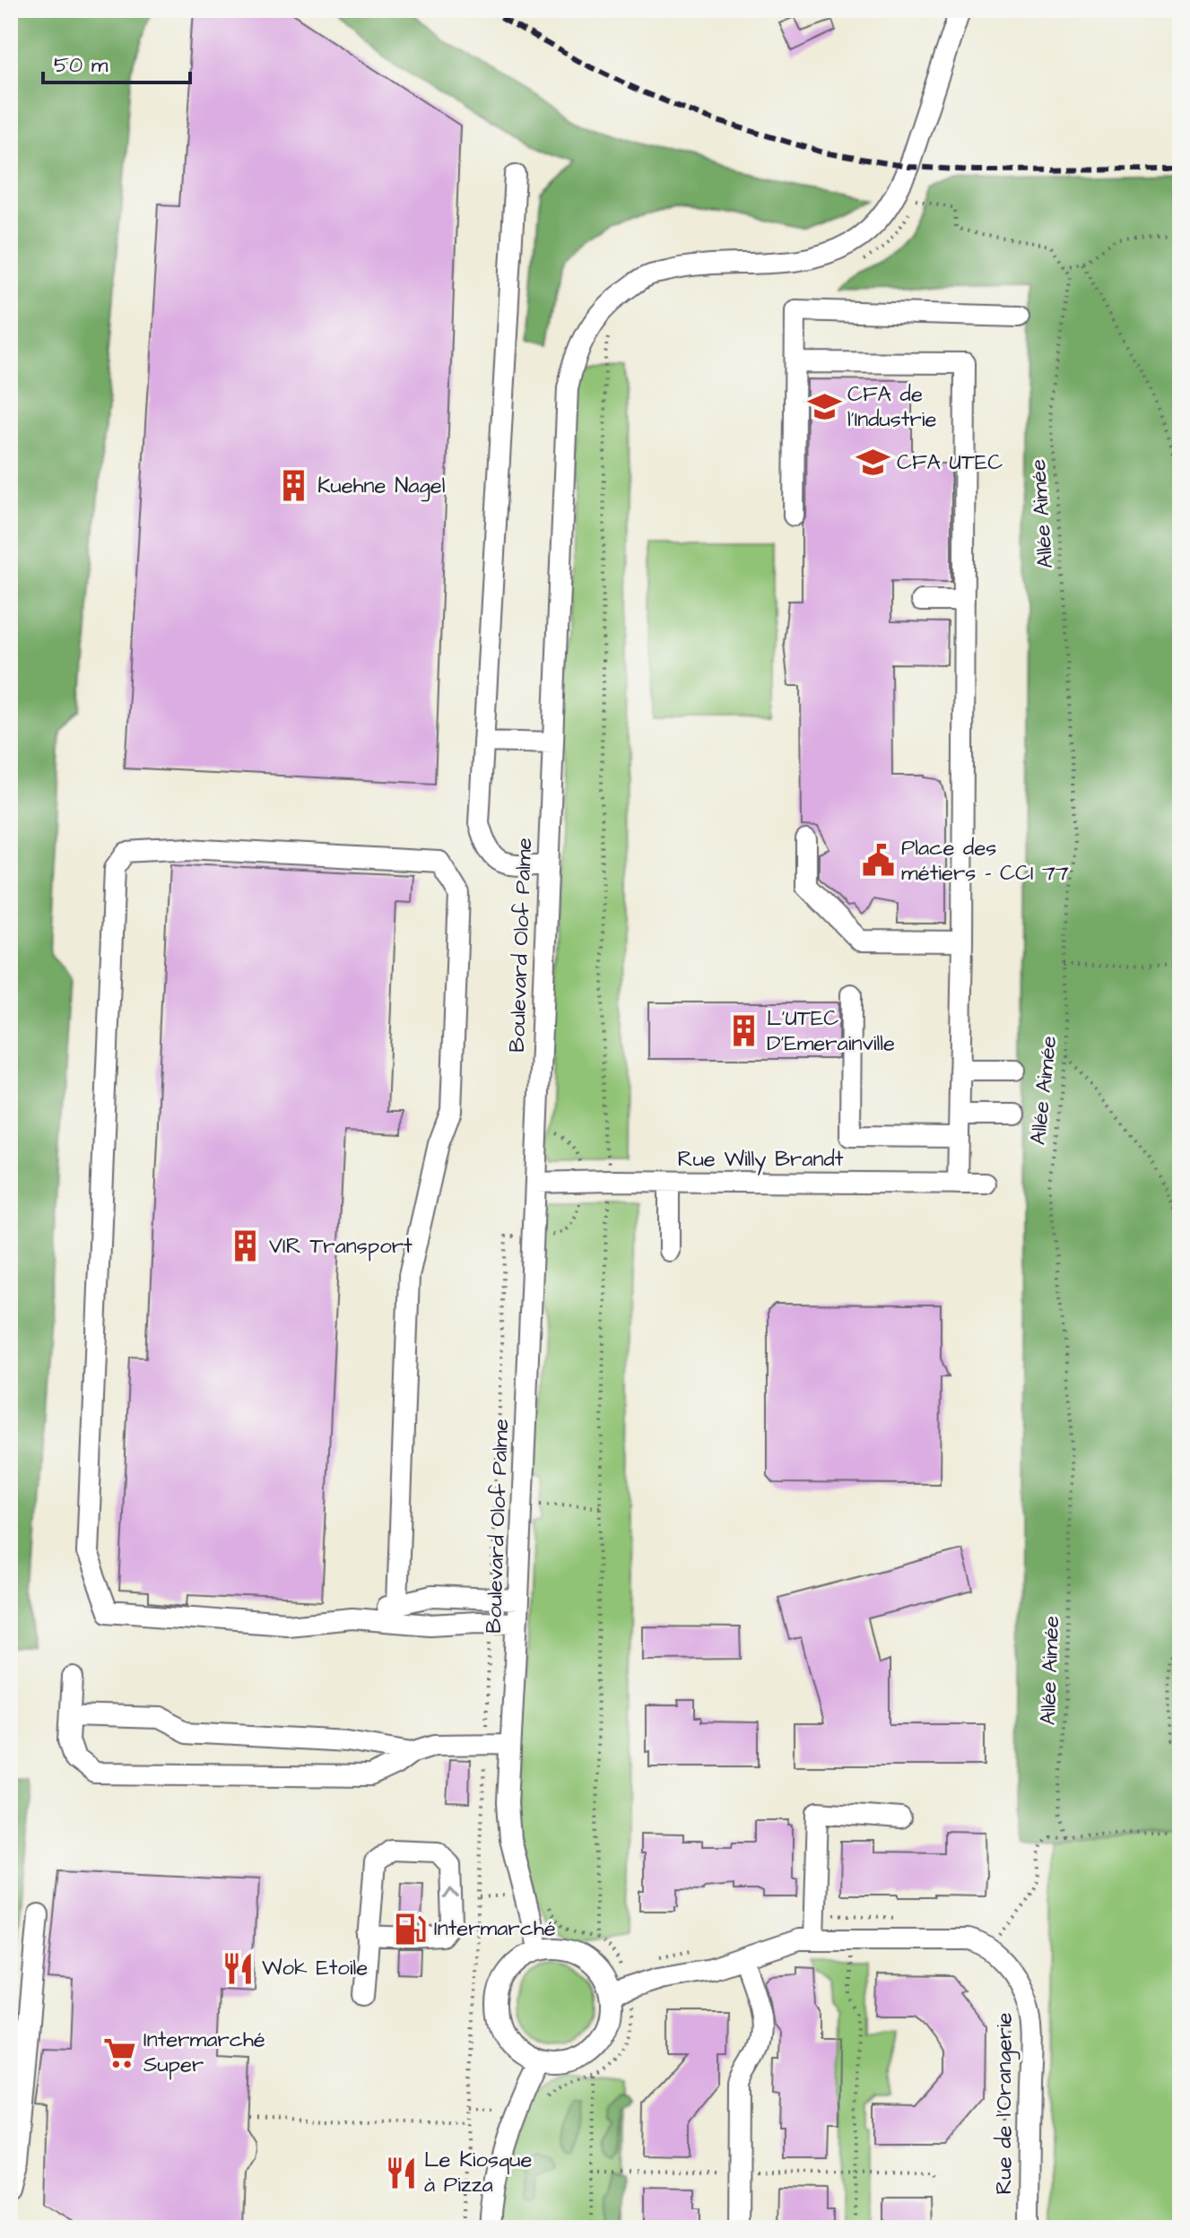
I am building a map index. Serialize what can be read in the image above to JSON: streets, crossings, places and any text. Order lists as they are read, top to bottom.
{
  "streets": {
    "street": ["Boulevard Olof Palme", "Rue Willy Brandt", "Rue de l'Orangerie"],
    "path": ["Allée Aimée"]
  },
  "crossings": [
    ["Boulevard Olof Palme", "Rue Willy Brandt"]
  ],
  "places": {
    "school or university": ["CFA de l'Industrie", "CFA UTEC"],
    "building": ["Kuehne Nagel", "L'UTEC D'Emerainville", "VIR Transport"],
    "public building": ["Place des métiers - CCI 77"],
    "fuel station": ["Intermarché"],
    "restaurant": ["Wok Etoile", "Le Kiosque à Pizza"],
    "supermarket": ["Intermarché Super"]
  },
  "scale_bar": "50 m"
}
